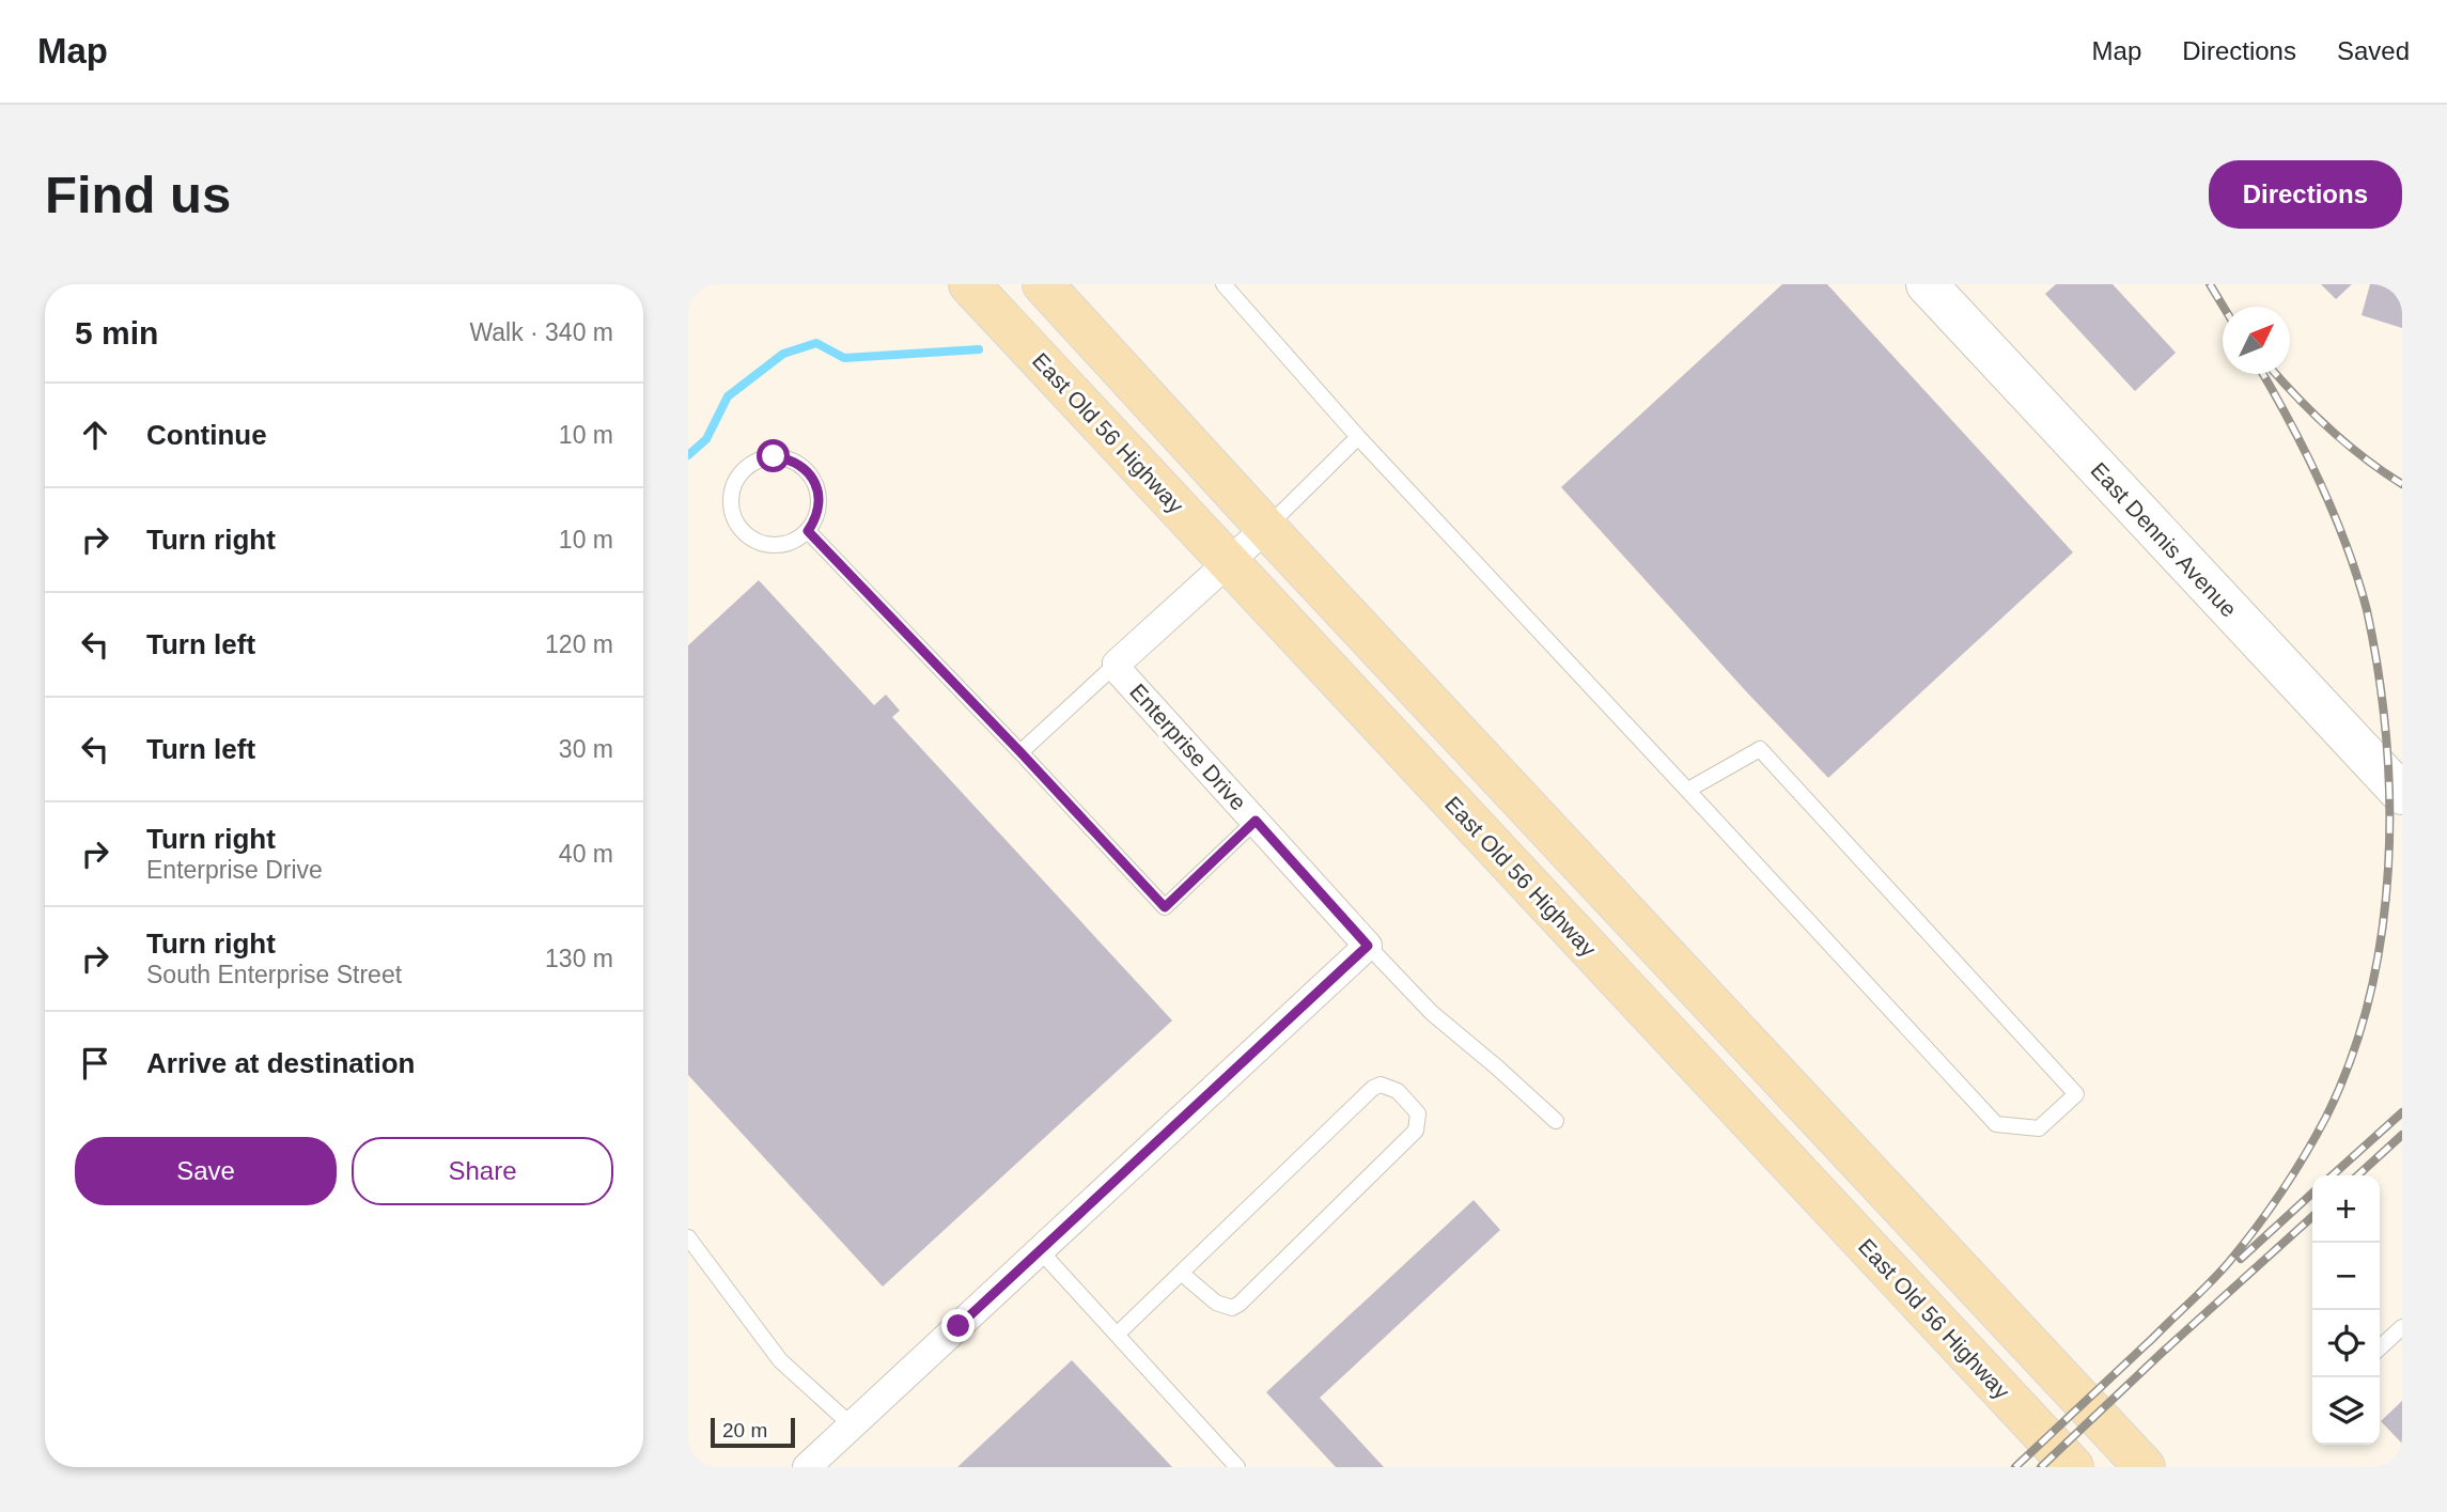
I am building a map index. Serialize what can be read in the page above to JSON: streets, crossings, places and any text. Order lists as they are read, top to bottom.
{
  "streets": {
    "main road": ["East Old 56 Highway"],
    "street": ["East Dennis Avenue", "Enterprise Drive"]
  },
  "crossings": [
    ["East Old 56 Highway", "Enterprise Drive"]
  ],
  "scale_bar": "20 m",
  "north": "top right",
  "page": {
    "header": "Map",
    "nav": ["Map", "Directions", "Saved"],
    "buttons": [
      "Directions",
      ["Save", "Share"]
    ],
    "title": "Find us",
    "heading": ["5 min", "Walk · 340 m"],
    "list": [
      ["Continue", "10 m"],
      ["Turn right", "10 m"],
      ["Turn left", "120 m"],
      ["Turn left", "30 m"],
      ["Turn right", "Enterprise Drive", "40 m"],
      ["Turn right", "South Enterprise Street", "130 m"],
      "Arrive at destination"
    ],
    "map_buttons": ["+", "−"],
    "scale": "20 m"
  }
}
